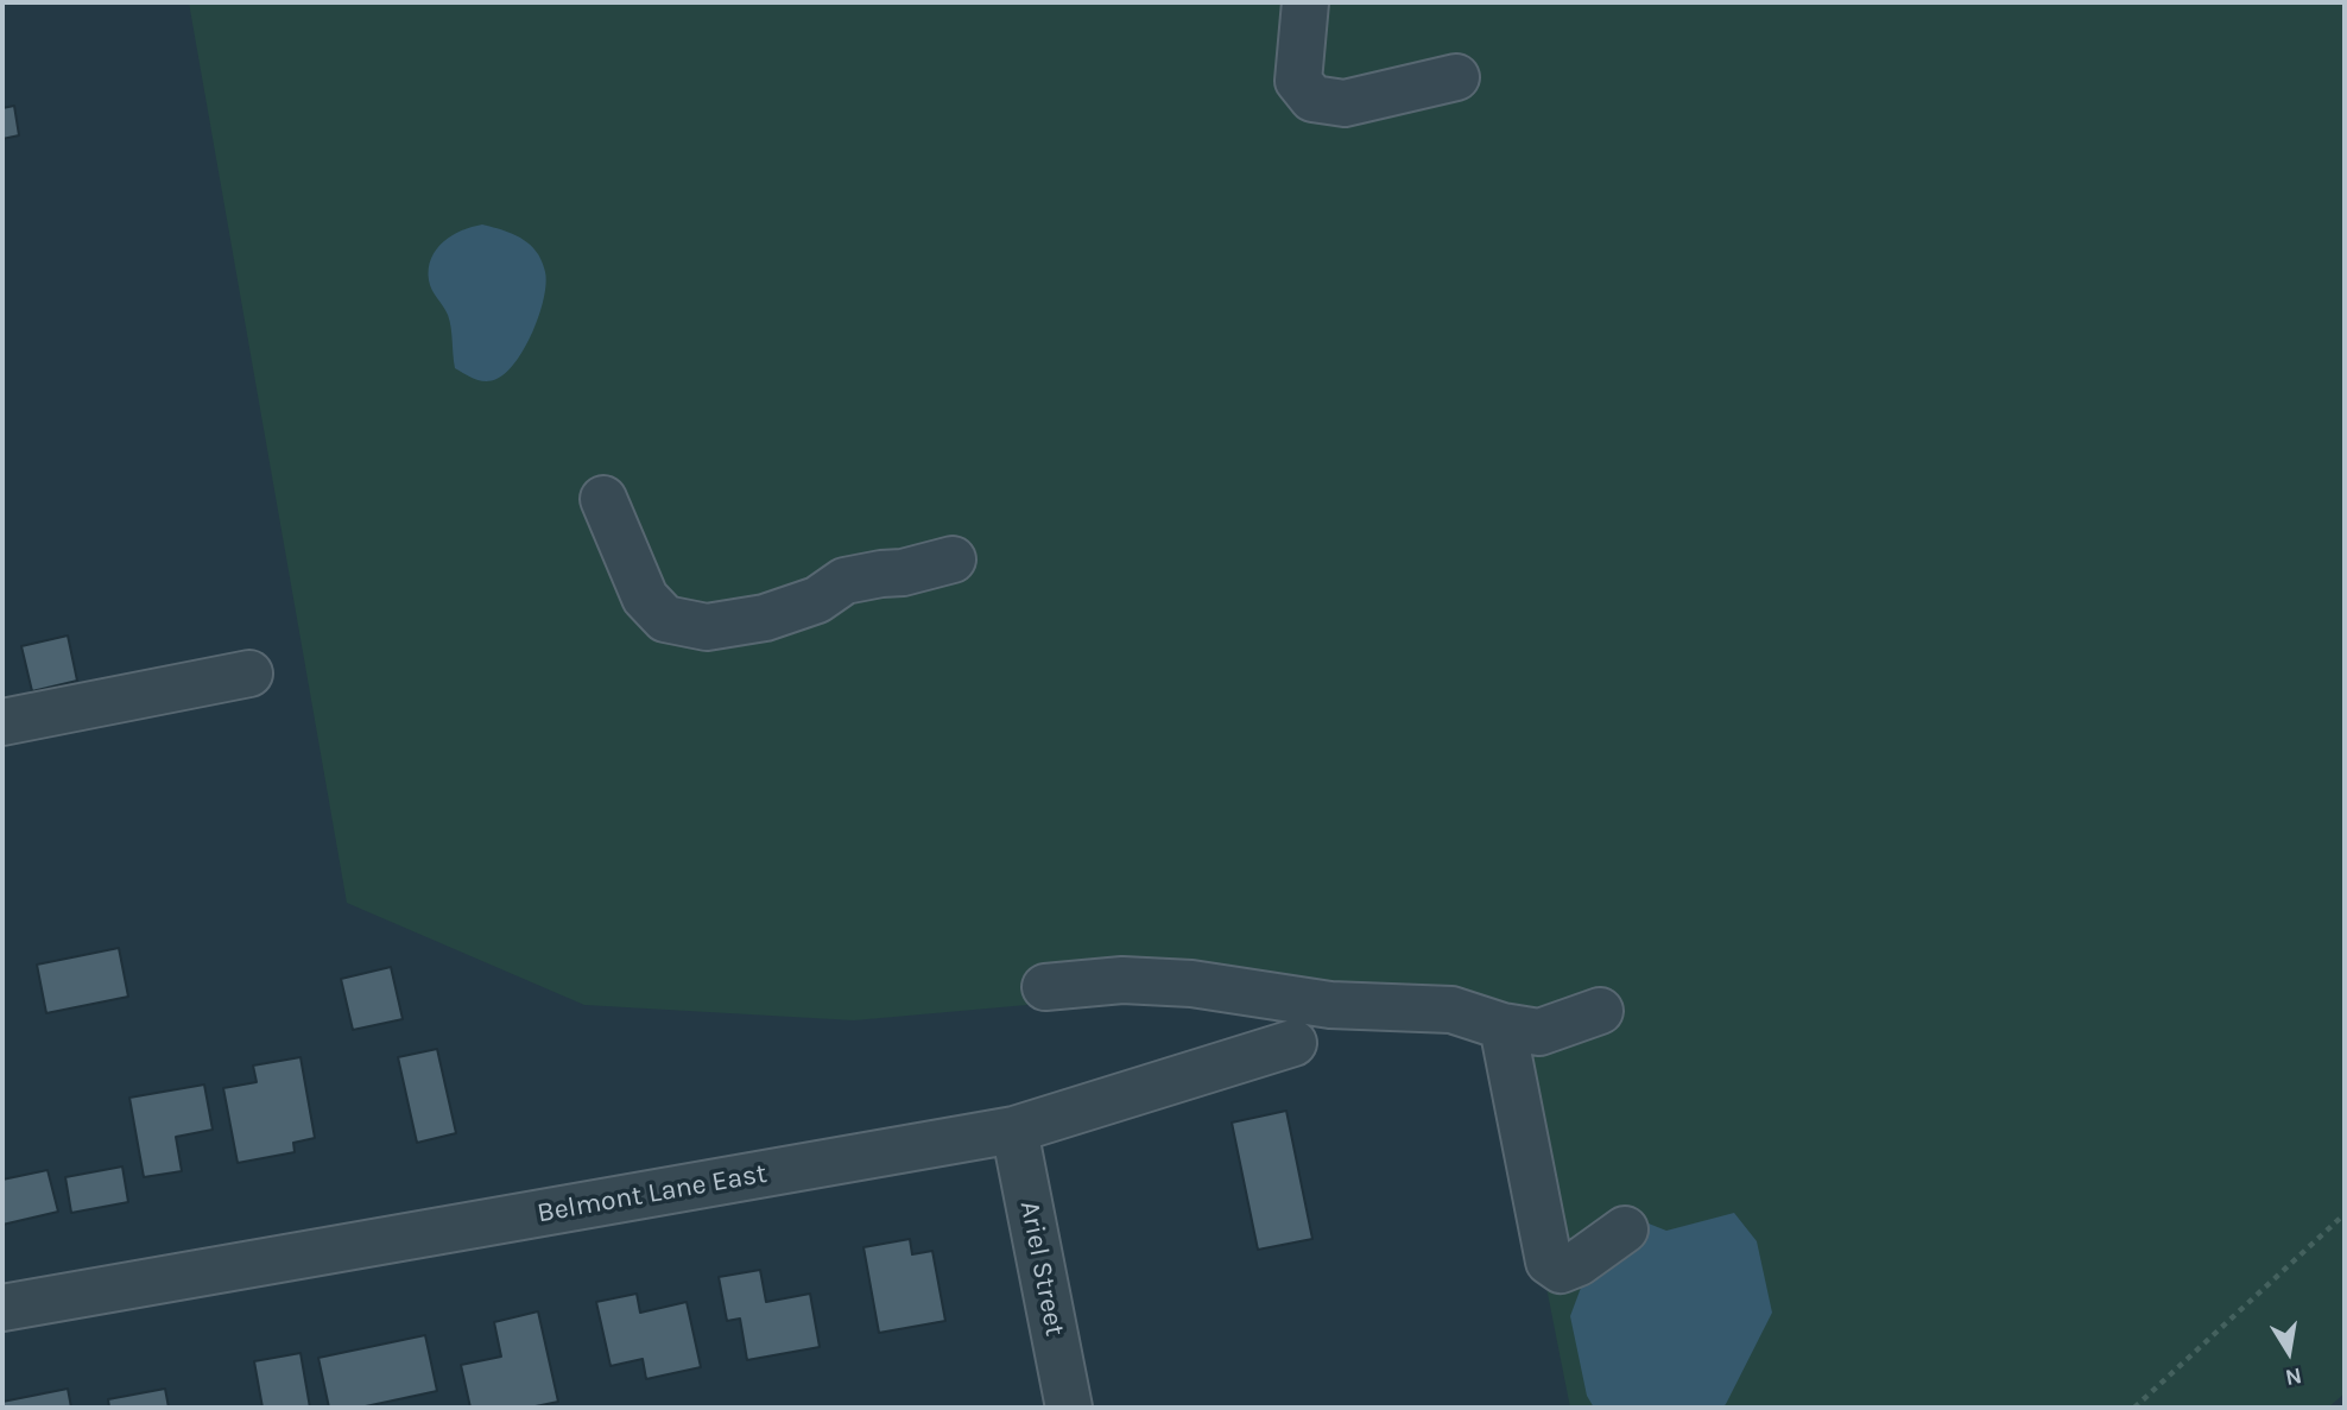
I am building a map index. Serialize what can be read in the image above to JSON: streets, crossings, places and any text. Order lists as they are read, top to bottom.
{
  "streets": {
    "street": ["Belmont Lane East", "Ariel Street"]
  },
  "crossings": [
    ["Belmont Lane East", "Ariel Street"]
  ],
  "north": "bottom"
}
